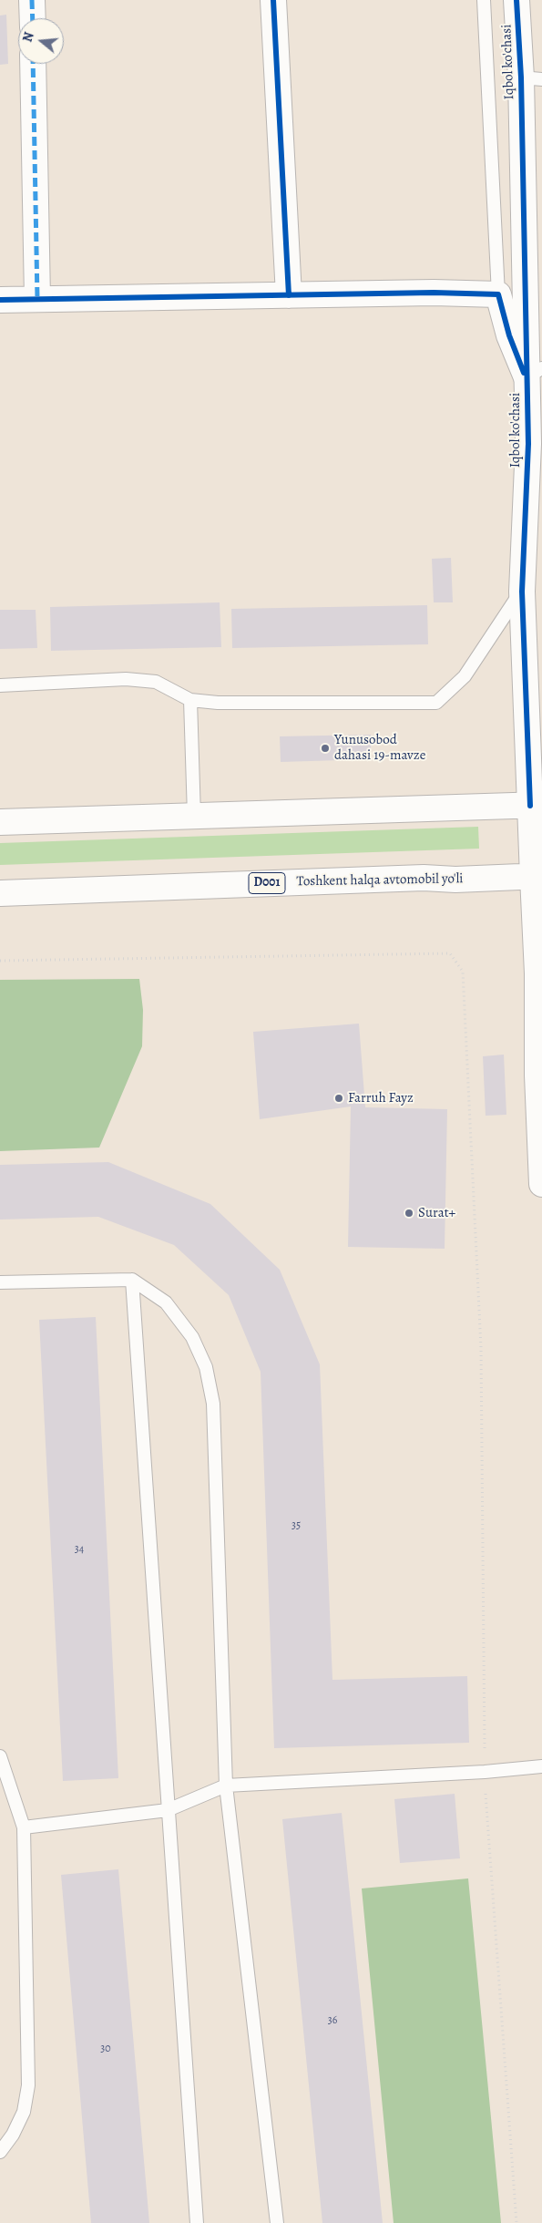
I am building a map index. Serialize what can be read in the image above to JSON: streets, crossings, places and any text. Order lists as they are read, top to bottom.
{
  "streets": {
    "main road": ["Iqbol ko'chasi", "Toshkent halqa avtomobil yo'li", "D001"]
  },
  "crossings": [
    ["Iqbol ko'chasi", "Toshkent halqa avtomobil yo'li"]
  ],
  "places": ["Yunusobod dahasi 19-mavze", "Farruh Fayz", "Surat+"],
  "house_numbers": [
    "35",
    "34",
    "36",
    "30"
  ],
  "north": "left"
}
